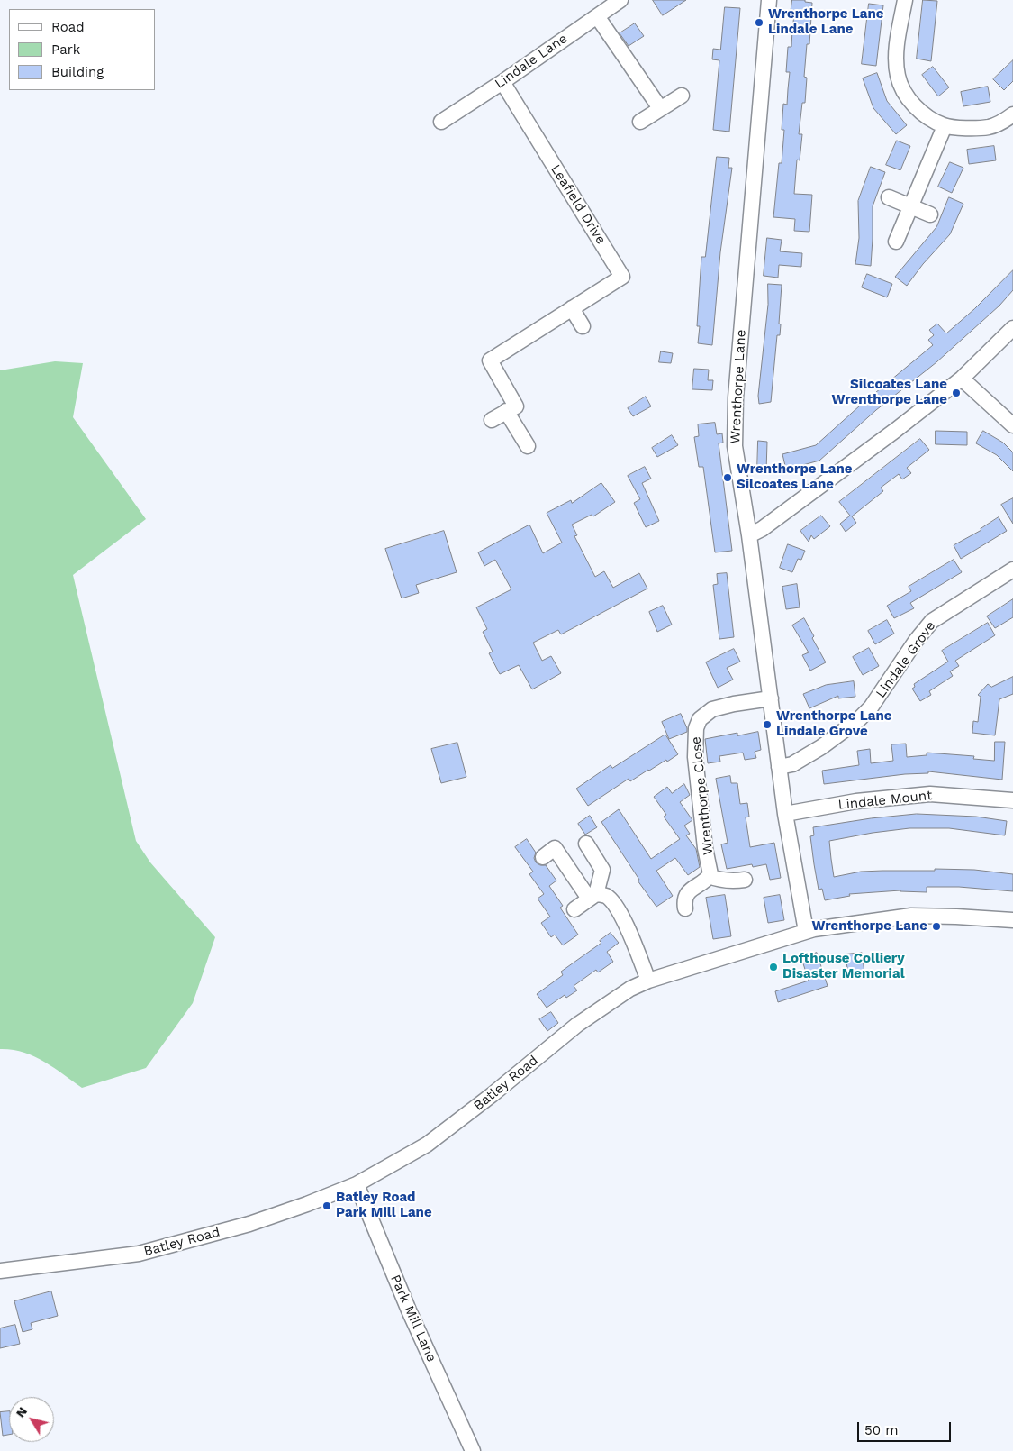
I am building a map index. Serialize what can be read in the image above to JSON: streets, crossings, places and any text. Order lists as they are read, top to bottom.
{
  "streets": {
    "street": [
      "Lindale Lane",
      "Leafield Drive",
      "Wrenthorpe Lane",
      "Lindale Grove",
      "Wrenthorpe Close",
      "Lindale Mount",
      "Batley Road",
      "Park Mill Lane"
    ]
  },
  "crossings": [
    ["Lindale Lane", "Leafield Drive"],
    ["Wrenthorpe Lane", "Lindale Grove"],
    ["Wrenthorpe Lane", "Wrenthorpe Close"],
    ["Wrenthorpe Lane", "Lindale Mount"],
    ["Wrenthorpe Lane", "Batley Road"],
    ["Batley Road", "Park Mill Lane"]
  ],
  "places": [
    "Wrenthorpe Lane Lindale Lane",
    "Silcoates Lane Wrenthorpe Lane",
    "Wrenthorpe Lane Silcoates Lane",
    "Wrenthorpe Lane Lindale Grove",
    "Wrenthorpe Lane",
    "Lofthouse Colliery Disaster Memorial",
    "Batley Road Park Mill Lane"
  ],
  "legend": ["Road", "Park", "Building"],
  "scale_bar": "50 m",
  "north": "top left"
}
